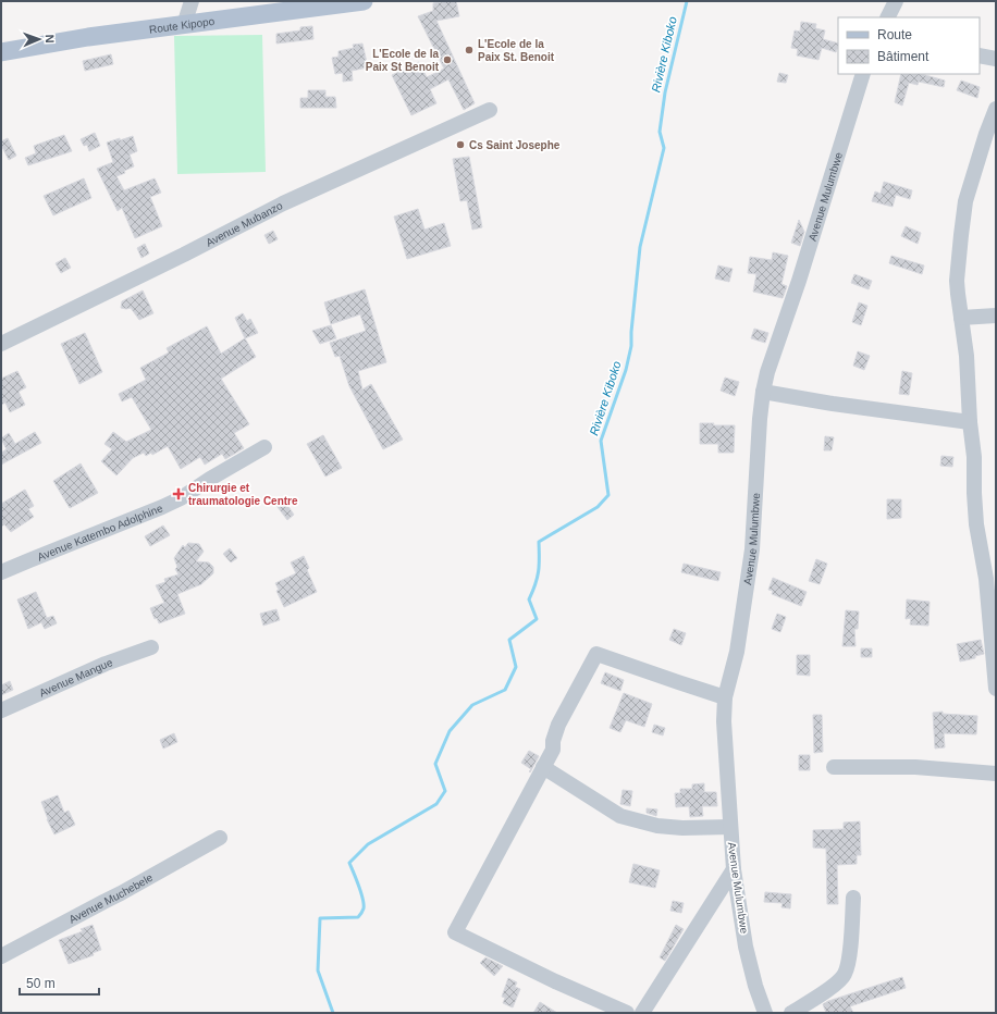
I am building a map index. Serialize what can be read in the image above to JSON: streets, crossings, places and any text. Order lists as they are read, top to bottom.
{
  "streets": {
    "main road": ["Route Kipopo"],
    "street": [
      "Avenue Mulumbwe",
      "Avenue Mubanzo",
      "Avenue Katembo Adolphine",
      "Avenue Mangue",
      "Avenue Muchebele"
    ]
  },
  "water": ["Rivière Kiboko"],
  "places": {
    "other": ["L'Ecole de la Paix St. Benoit", "L'Ecole de la Paix St Benoit", "Cs Saint Josephe"],
    "health": ["Chirurgie et traumatologie Centre"]
  },
  "legend": ["Route", "Bâtiment"],
  "scale_bar": "50 m",
  "north": "right"
}
